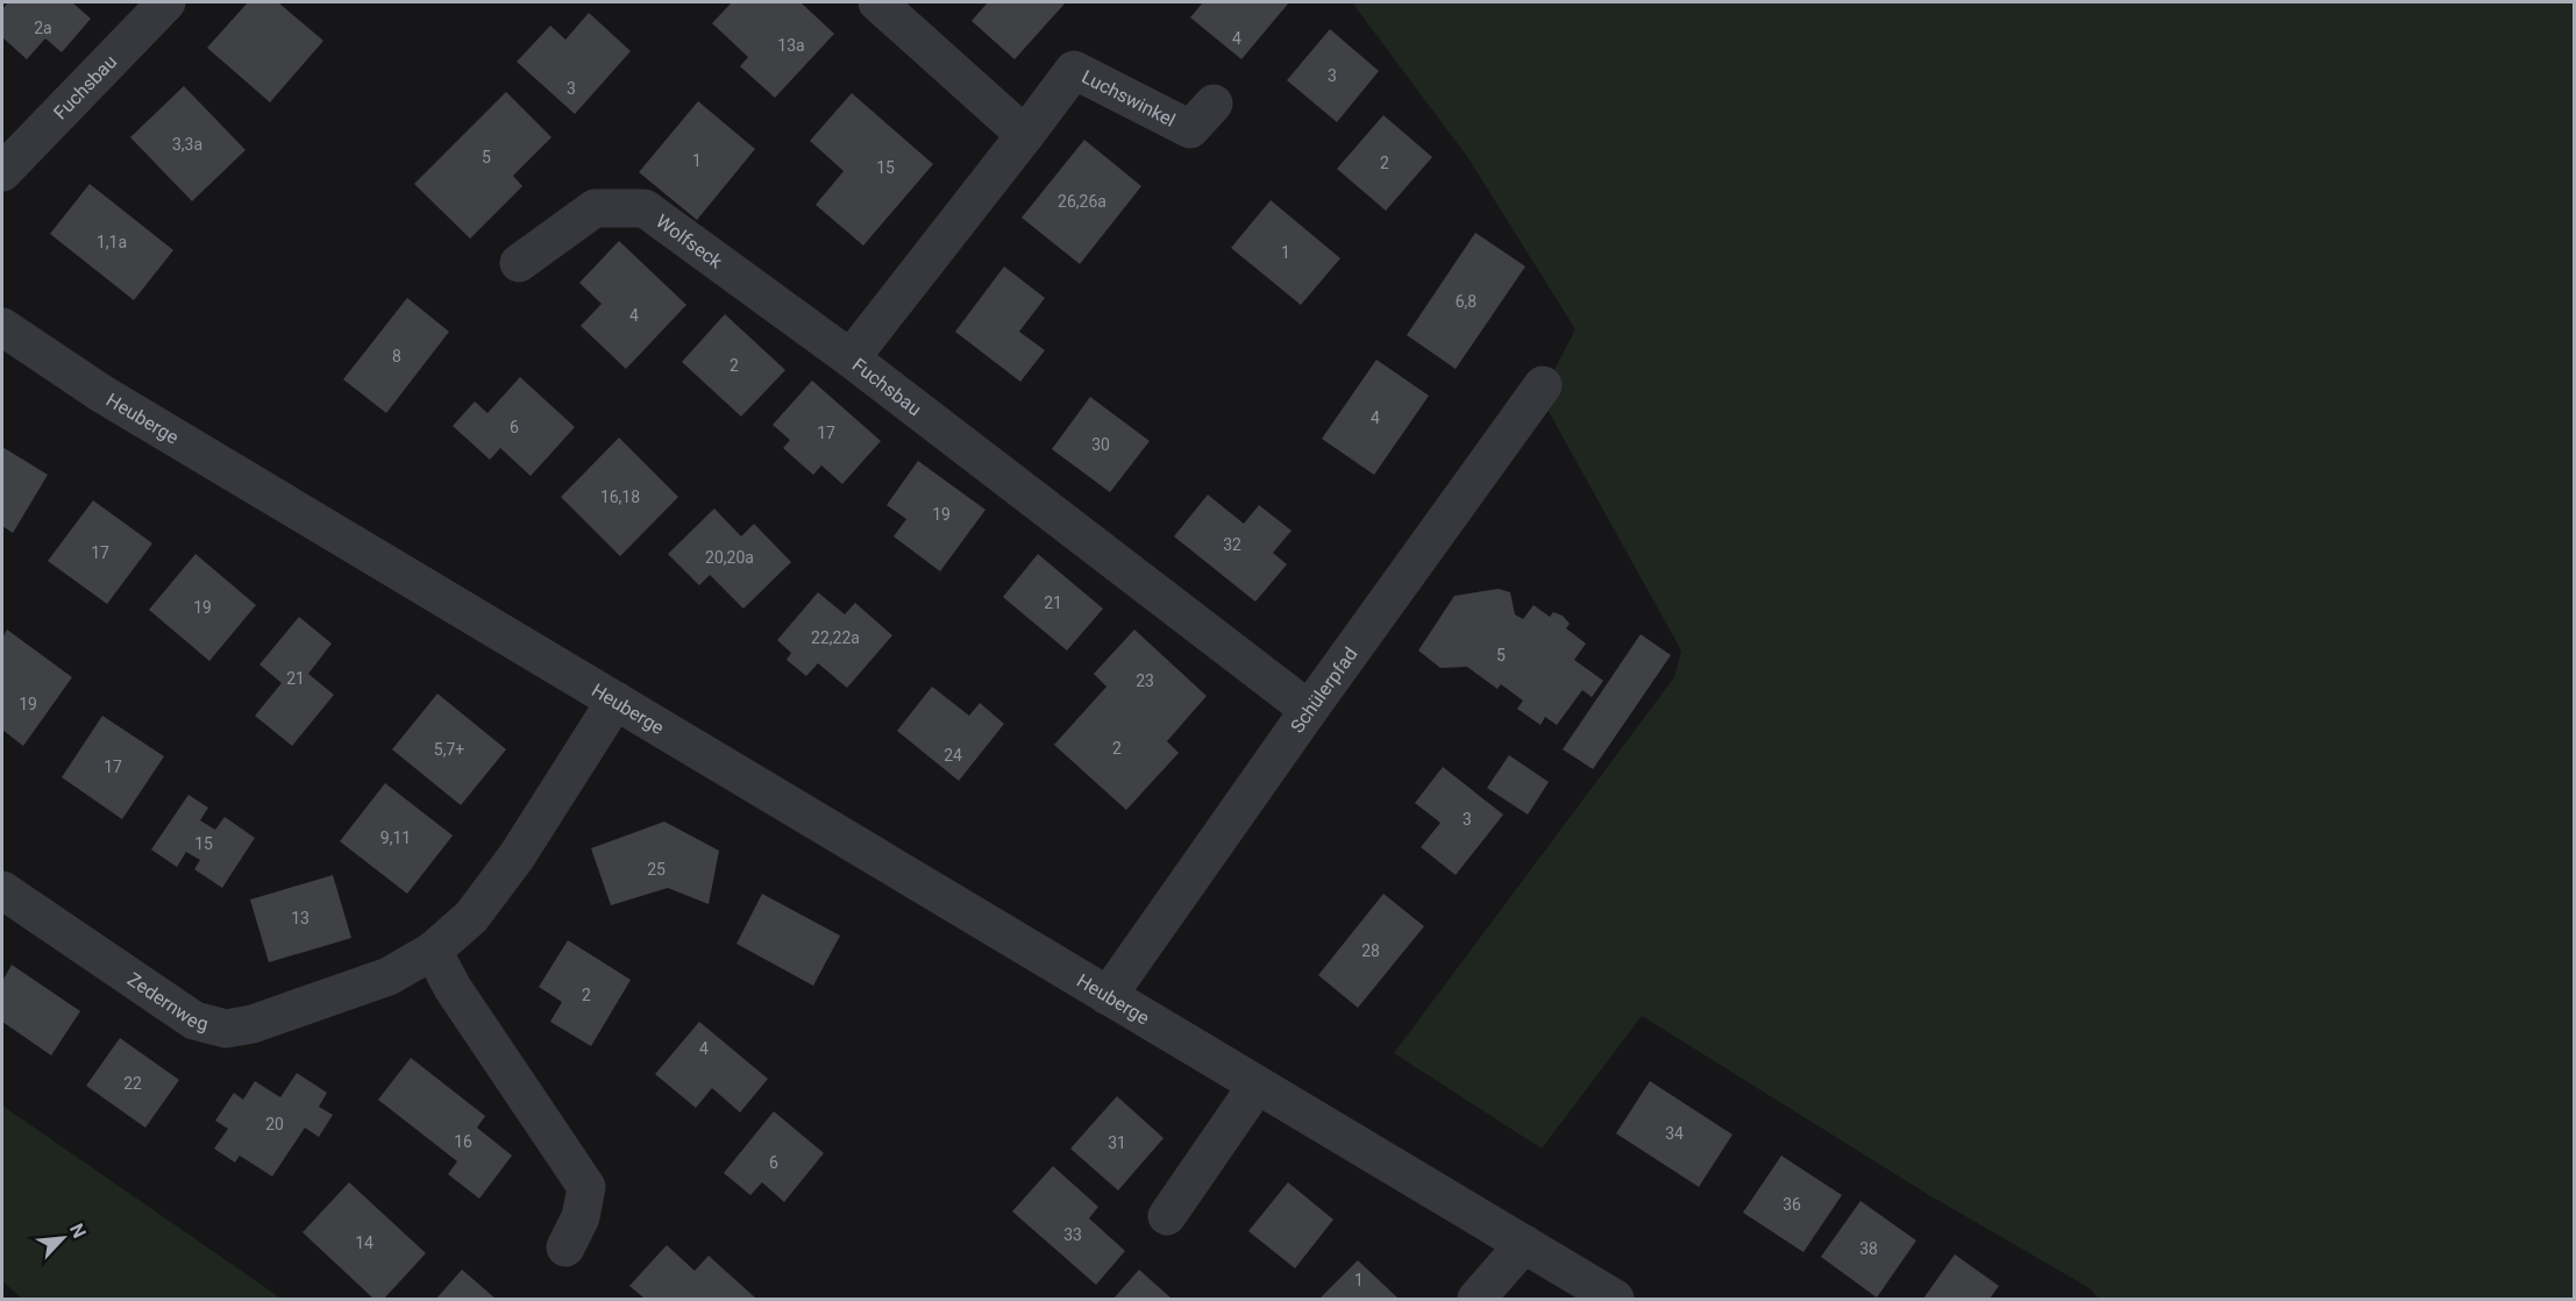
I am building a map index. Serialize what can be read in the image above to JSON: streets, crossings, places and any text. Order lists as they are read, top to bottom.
{
  "streets": {
    "street": [
      "Fuchsbau",
      "Luchswinkel",
      "Wolfseck",
      "Heuberge",
      "Schülerpfad",
      "Zedernweg"
    ]
  },
  "crossings": [
    ["Fuchsbau", "Luchswinkel"],
    ["Fuchsbau", "Wolfseck"],
    ["Fuchsbau", "Schülerpfad"],
    ["Heuberge", "Schülerpfad"],
    ["Heuberge", "Zedernweg"]
  ],
  "house_numbers": [
    "2a",
    "4",
    "13a",
    "3",
    "3",
    "3,3a",
    "5",
    "1",
    "2",
    "15",
    "26,26a",
    "1,1a",
    "1",
    "6,8",
    "4",
    "8",
    "2",
    "4",
    "6",
    "17",
    "30",
    "16,18",
    "19",
    "32",
    "17",
    "20,20a",
    "21",
    "19",
    "22,22a",
    "5",
    "21",
    "23",
    "19",
    "2",
    "5,7+",
    "24",
    "17",
    "3",
    "9,11",
    "15",
    "25",
    "13",
    "28",
    "2",
    "4",
    "22",
    "20",
    "34",
    "16",
    "31",
    "6",
    "36",
    "33",
    "14",
    "38",
    "1"
  ],
  "north": "top right"
}
